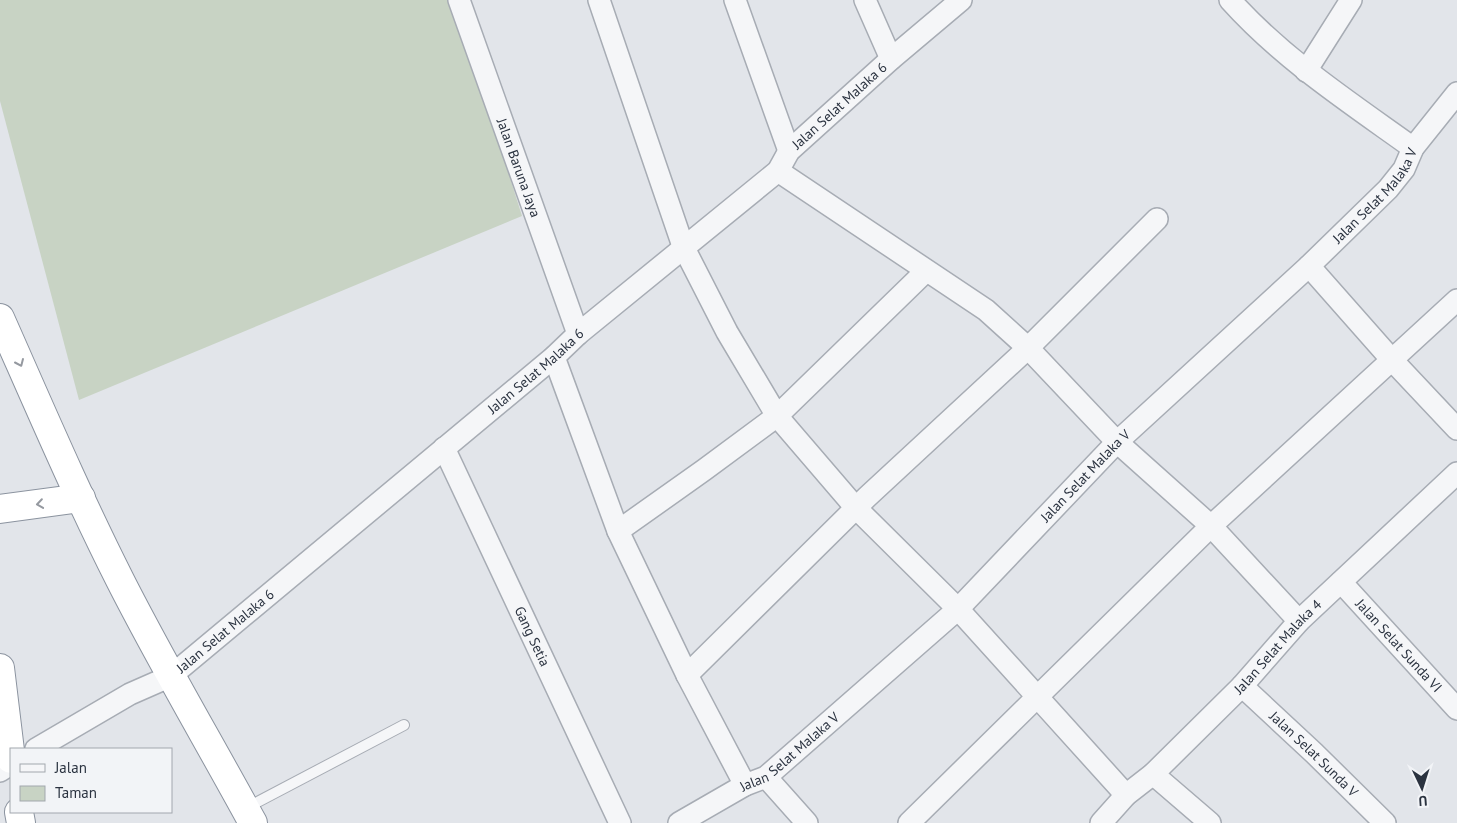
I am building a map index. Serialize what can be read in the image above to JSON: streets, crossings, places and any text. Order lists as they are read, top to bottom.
{
  "streets": {
    "street": [
      "Jalan Selat Malaka 6",
      "Jalan Baruna Jaya",
      "Jalan Selat Malaka V",
      "Gang Setia",
      "Jalan Selat Sunda VI",
      "Jalan Selat Malaka 4",
      "Jalan Selat Sunda V"
    ]
  },
  "crossings": [
    ["Jalan Selat Malaka 6", "Jalan Baruna Jaya"],
    ["Jalan Selat Malaka 6", "Gang Setia"],
    ["Jalan Selat Sunda VI", "Jalan Selat Malaka 4"],
    ["Jalan Selat Malaka 4", "Jalan Selat Sunda V"]
  ],
  "legend": ["Jalan", "Taman"],
  "north": "bottom"
}
